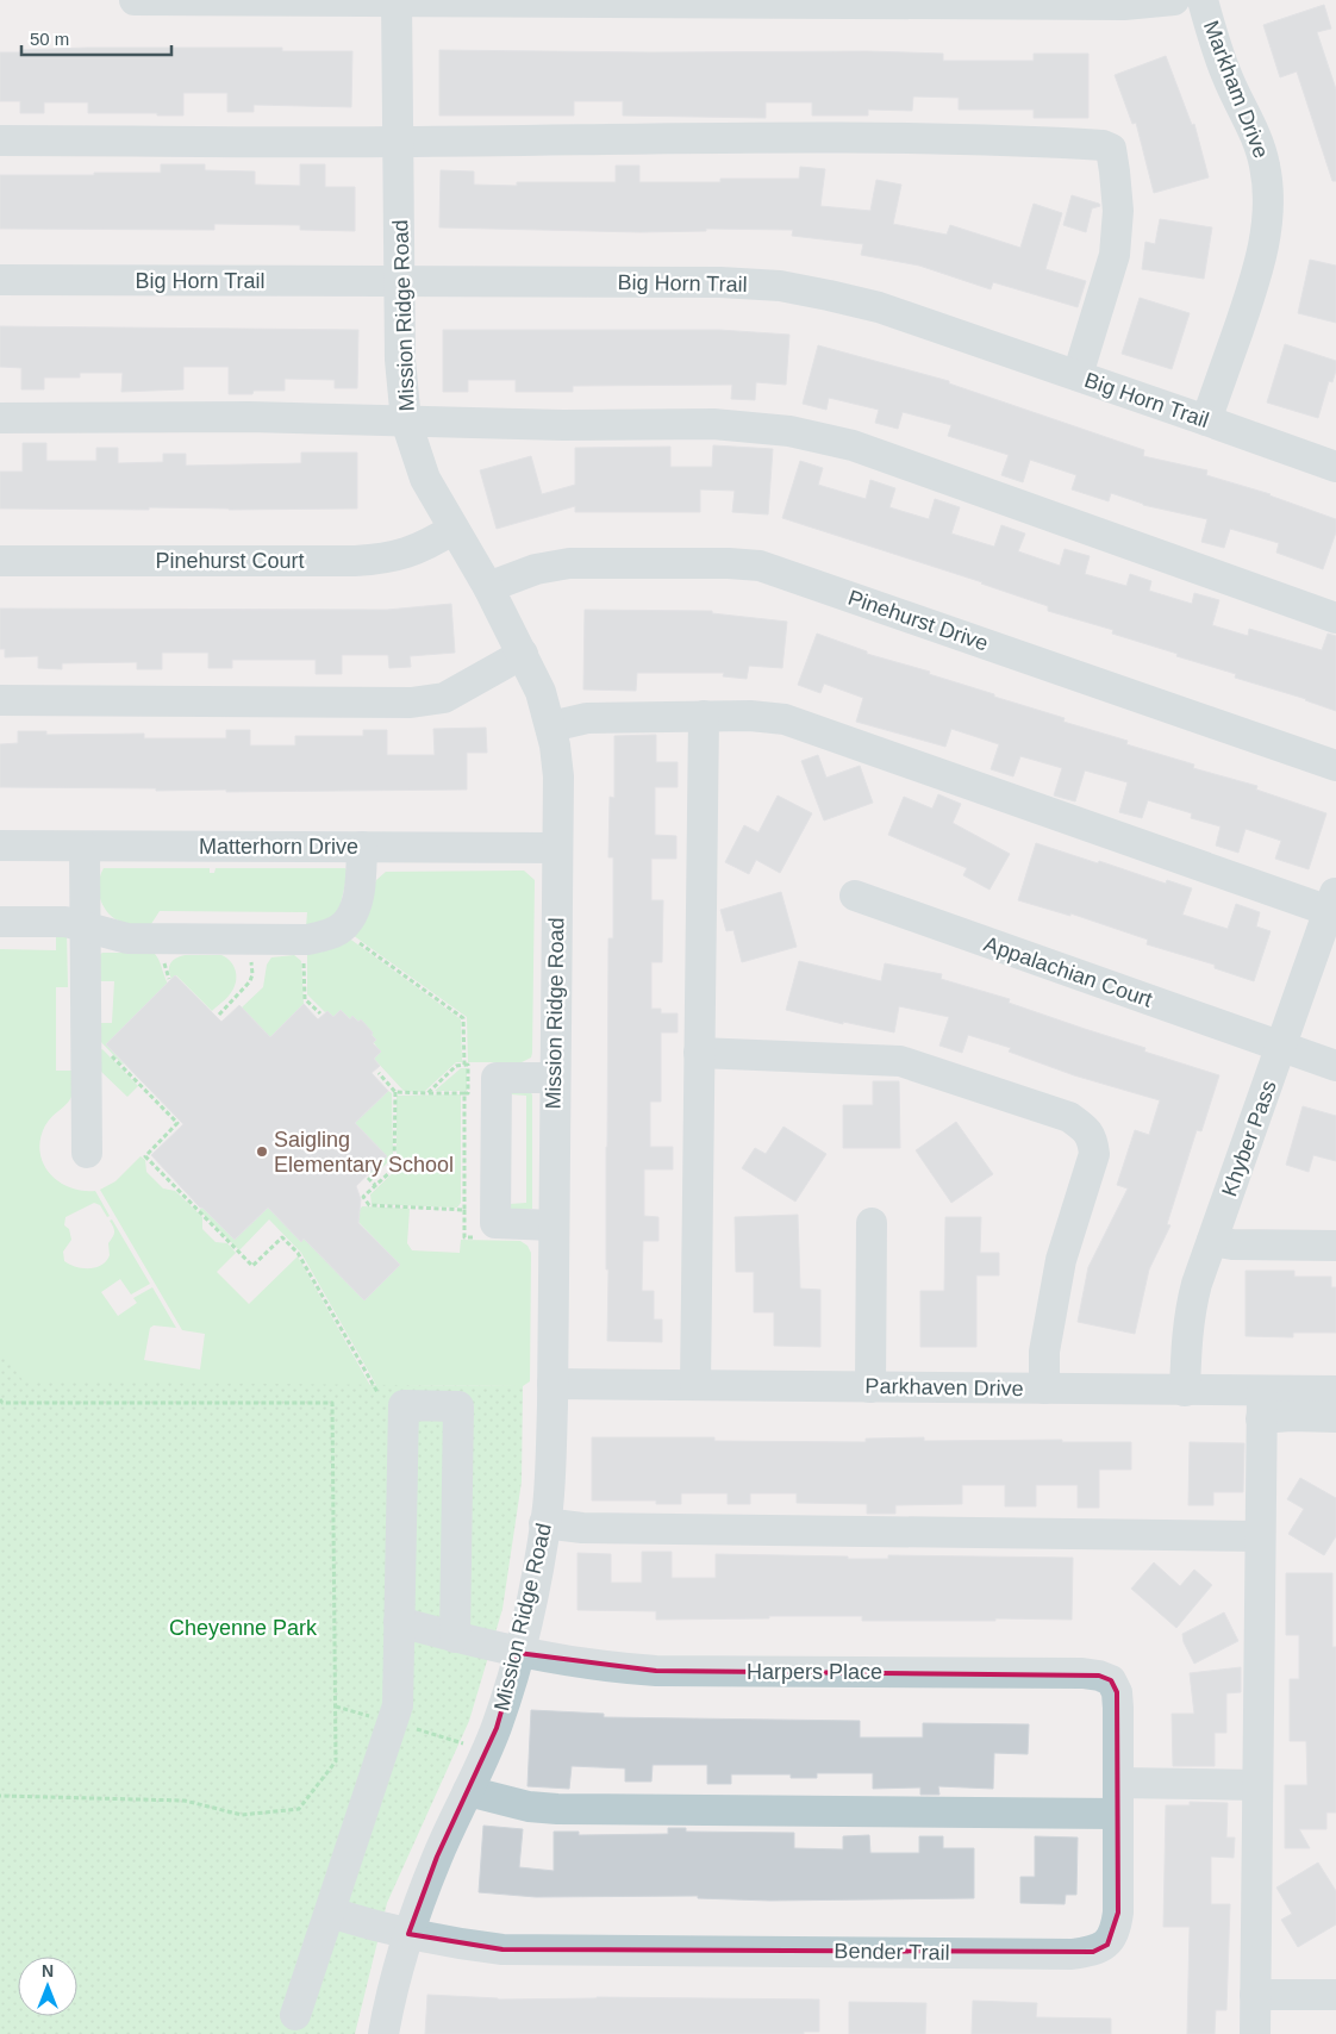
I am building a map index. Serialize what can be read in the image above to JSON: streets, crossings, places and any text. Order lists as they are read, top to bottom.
{
  "streets": {
    "street": [
      "Markham Drive",
      "Big Horn Trail",
      "Mission Ridge Road",
      "Pinehurst Court",
      "Pinehurst Drive",
      "Matterhorn Drive",
      "Appalachian Court",
      "Khyber Pass",
      "Parkhaven Drive",
      "Harpers Place",
      "Bender Trail"
    ]
  },
  "crossings": [
    ["Markham Drive", "Big Horn Trail"],
    ["Big Horn Trail", "Mission Ridge Road"],
    ["Mission Ridge Road", "Pinehurst Court"],
    ["Mission Ridge Road", "Pinehurst Drive"],
    ["Mission Ridge Road", "Matterhorn Drive"],
    ["Mission Ridge Road", "Parkhaven Drive"],
    ["Mission Ridge Road", "Harpers Place"],
    ["Mission Ridge Road", "Bender Trail"],
    ["Appalachian Court", "Khyber Pass"],
    ["Khyber Pass", "Parkhaven Drive"],
    ["Harpers Place", "Bender Trail"]
  ],
  "parks": ["Cheyenne Park"],
  "places": ["Saigling Elementary School"],
  "scale_bar": "50 m",
  "north": "top"
}
